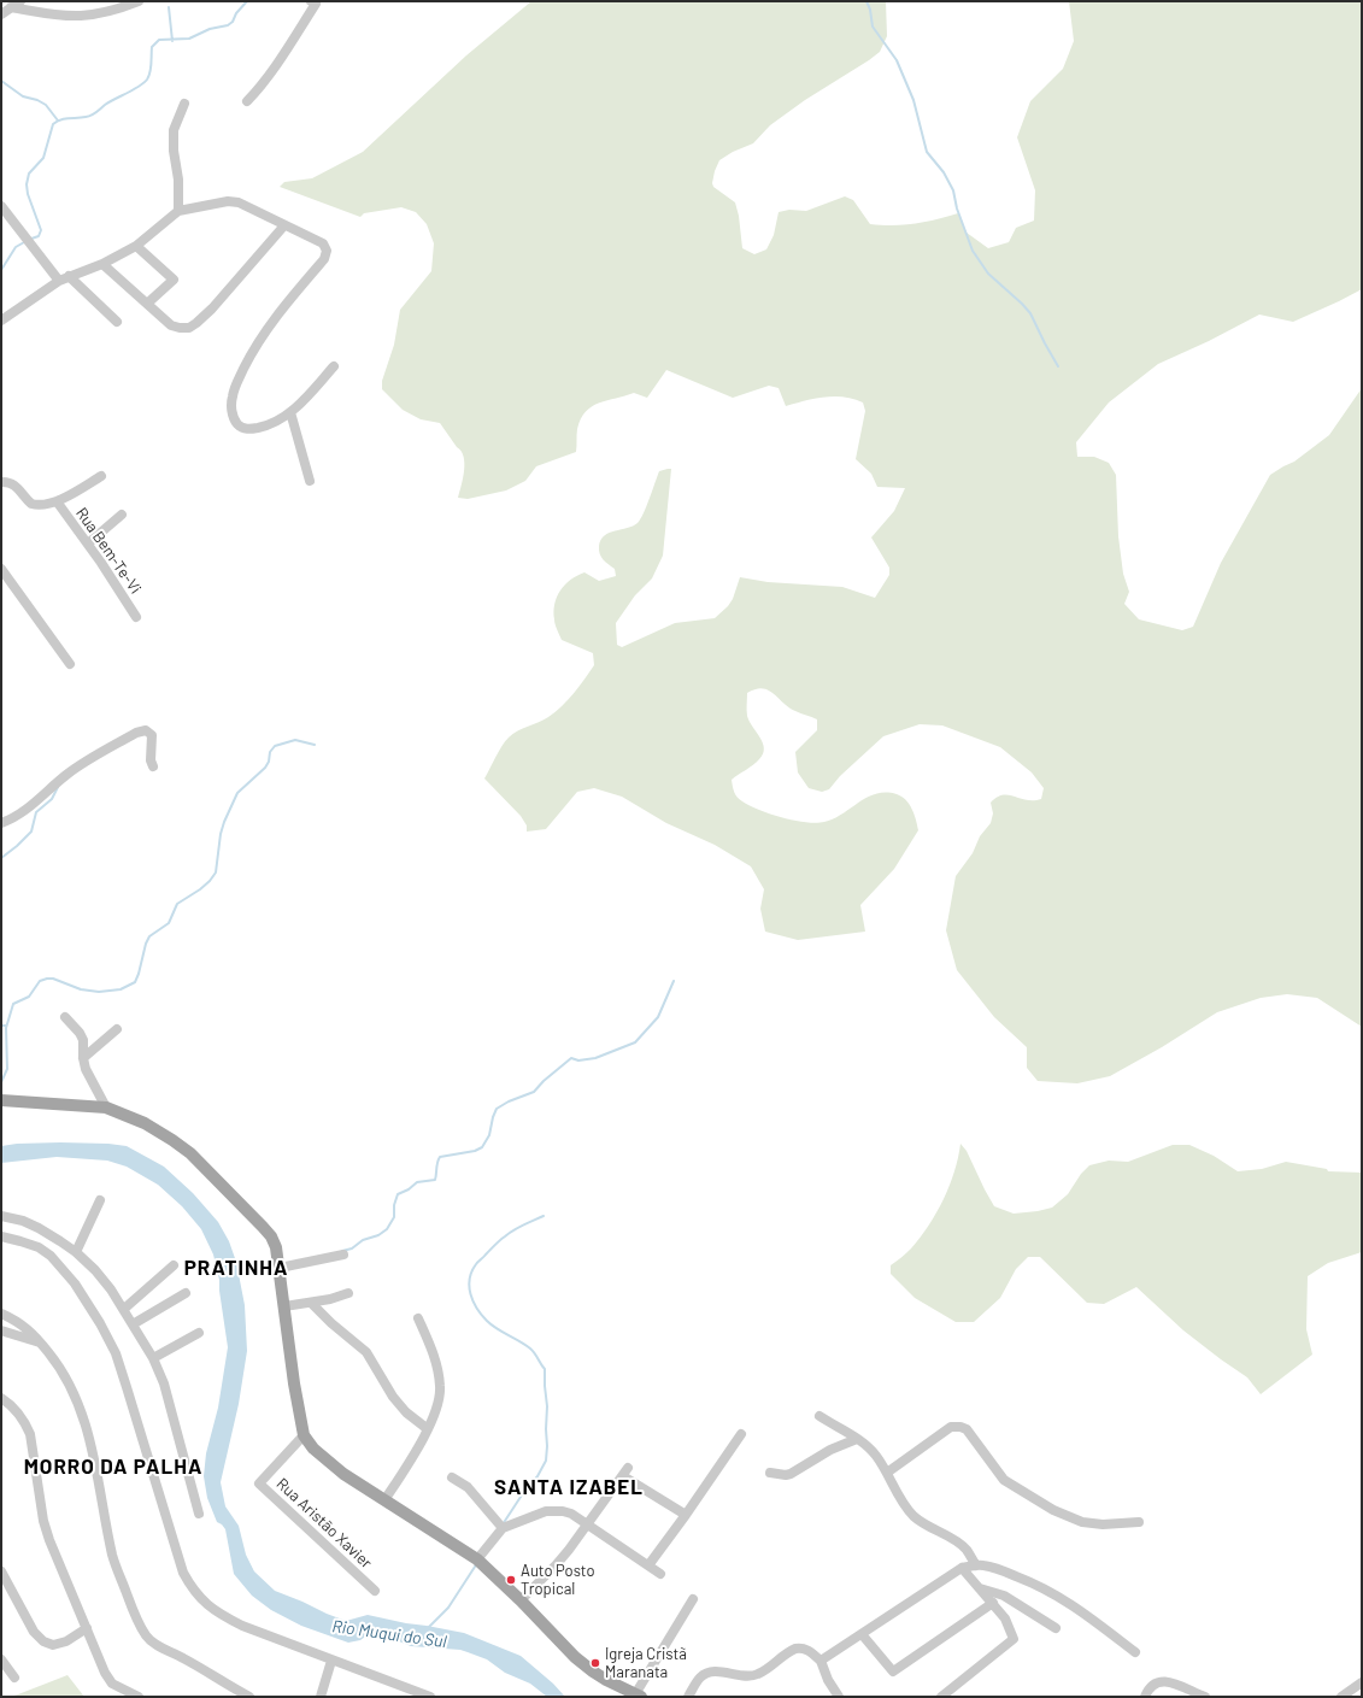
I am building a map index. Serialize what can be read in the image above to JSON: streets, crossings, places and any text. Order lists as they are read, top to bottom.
{
  "streets": {
    "street": ["Rua Bem-Te-Vi", "Rua Aristão Xavier"]
  },
  "districts": ["PRATINHA", "MORRO DA PALHA", "SANTA IZABEL"],
  "water": ["Rio Muqui do Sul"],
  "places": ["Auto Posto Tropical", "Igreja Cristã Maranata"]
}
